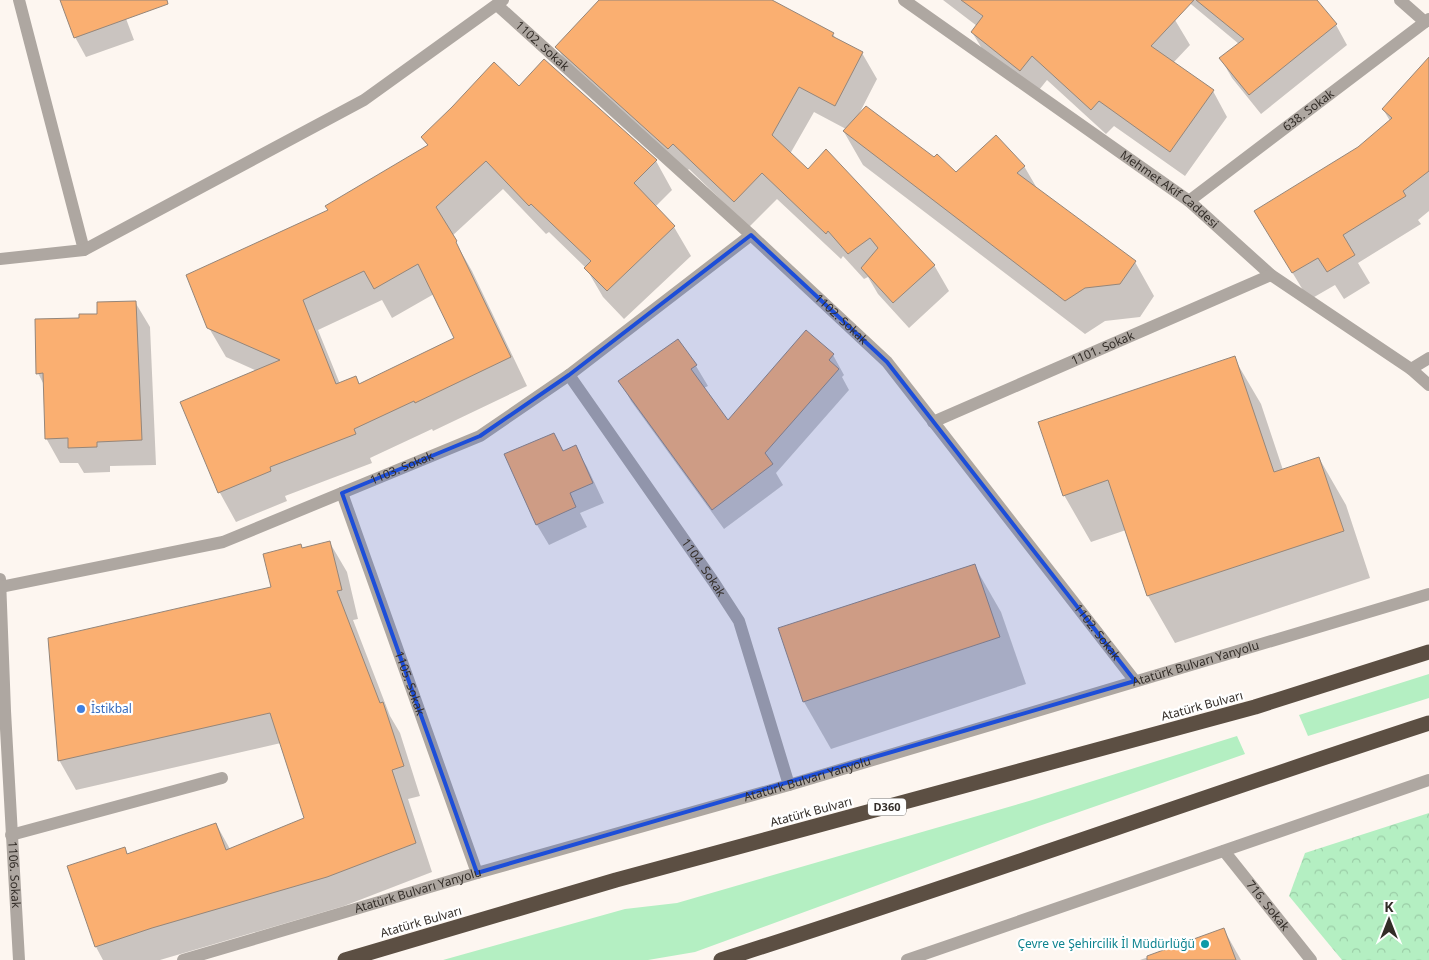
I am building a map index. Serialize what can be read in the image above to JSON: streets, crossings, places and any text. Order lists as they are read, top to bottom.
{
  "streets": {
    "highway": ["Atatürk Bulvarı", "D360"],
    "street": [
      "1102. Sokak",
      "638. Sokak",
      "Mehmet Akif Caddesi",
      "1101. Sokak",
      "1103. Sokak",
      "1104. Sokak",
      "Atatürk Bulvarı Yanyolu",
      "1105. Sokak",
      "1106. Sokak",
      "716. Sokak"
    ]
  },
  "crossings": [
    ["1102. Sokak", "1101. Sokak"],
    ["1102. Sokak", "1103. Sokak"],
    ["1102. Sokak", "Atatürk Bulvarı Yanyolu"],
    ["638. Sokak", "Mehmet Akif Caddesi"],
    ["Mehmet Akif Caddesi", "1101. Sokak"],
    ["1103. Sokak", "1104. Sokak"],
    ["1103. Sokak", "1105. Sokak"],
    ["1103. Sokak", "1106. Sokak"],
    ["1104. Sokak", "Atatürk Bulvarı Yanyolu"],
    ["Atatürk Bulvarı Yanyolu", "1105. Sokak"]
  ],
  "places": ["İstikbal", "Çevre ve Şehircilik İl Müdürlüğü"],
  "north": "top"
}
